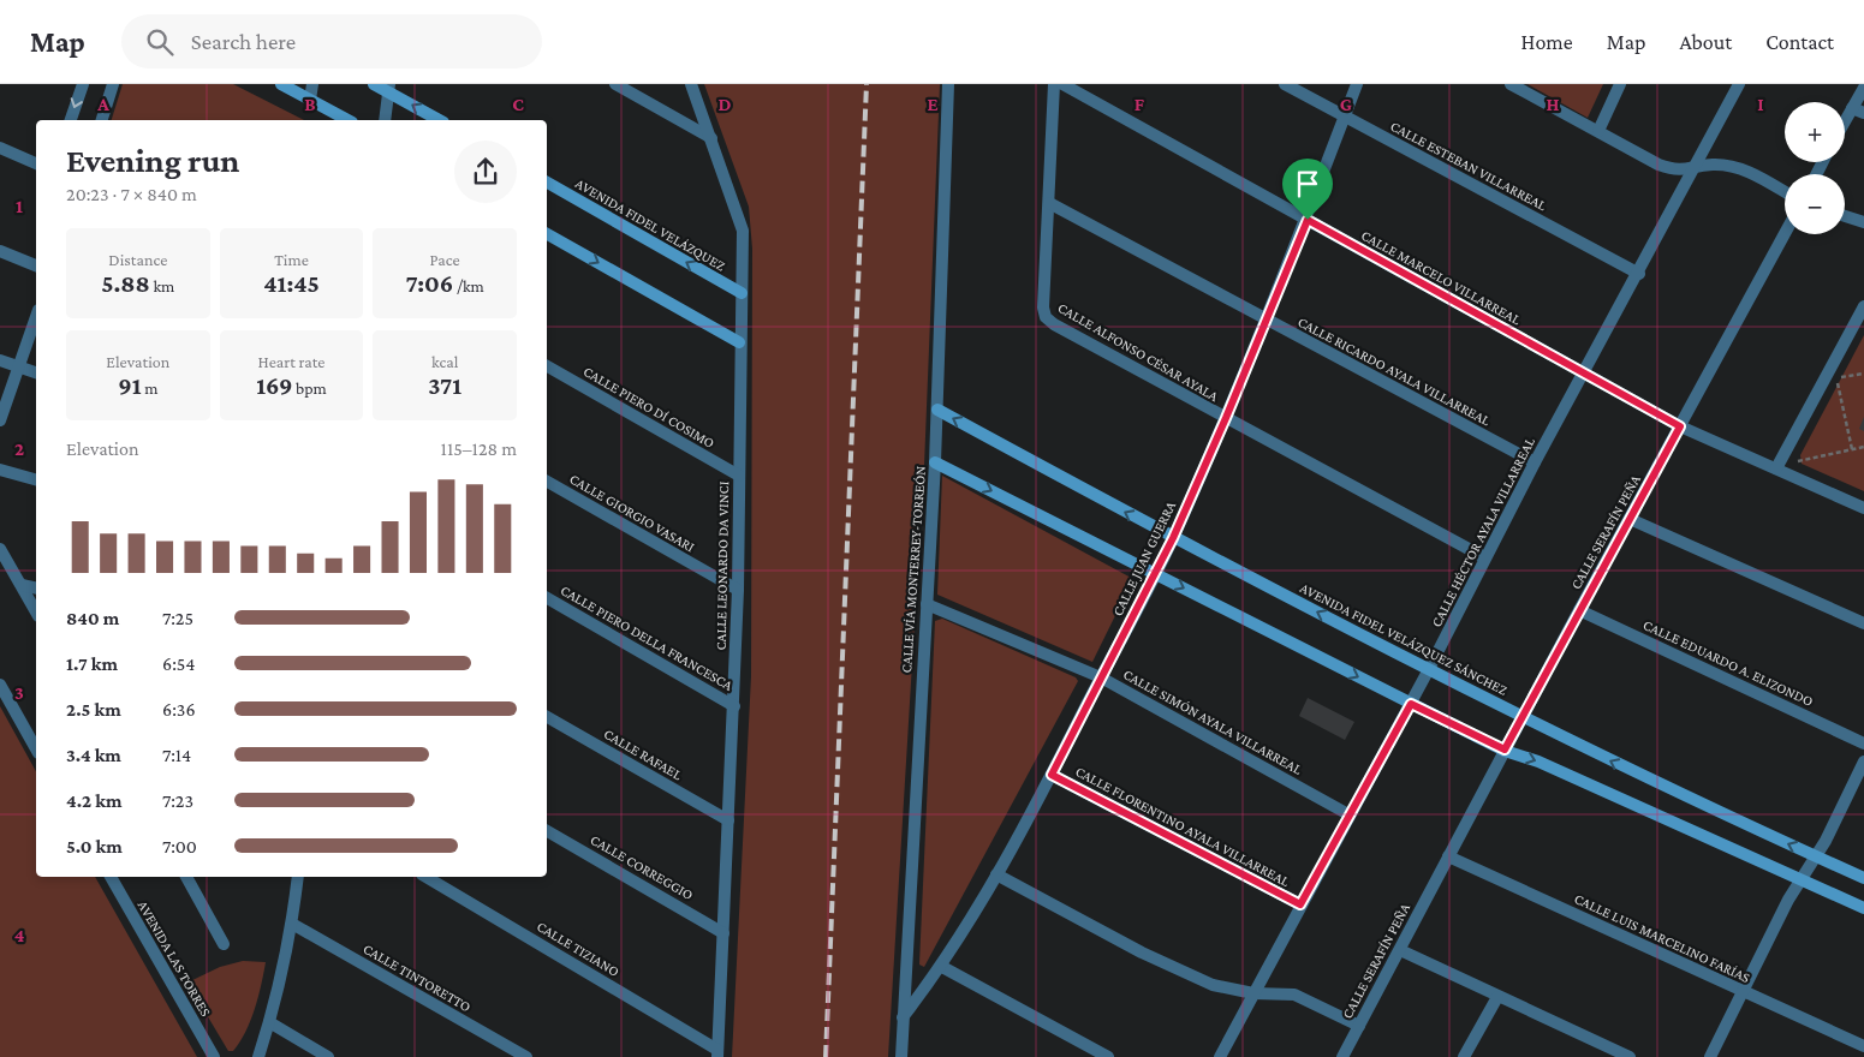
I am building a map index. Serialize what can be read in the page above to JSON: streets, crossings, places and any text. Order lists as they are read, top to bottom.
{
  "streets": {
    "street": [
      "CALLE ESTEBAN VILLARREAL",
      "AVENIDA FIDEL VELÁZQUEZ",
      "CALLE MARCELO VILLARREAL",
      "CALLE ALFONSO CÉSAR AYALA",
      "CALLE RICARDO AYALA VILLARREAL",
      "CALLE PIERO DÍ COSIMO",
      "CALLE GIORGIO VASARI",
      "CALLE HÉCTOR AYALA VILLARREAL",
      "CALLE SERAFÍN PEÑA",
      "CALLE JUAN GUERRA",
      "CALLE LEONARDO DA VINCI",
      "CALLE VÍA MONTERREY-TORREÓN",
      "CALLE PIERO DELLA FRANCESCA",
      "AVENIDA FIDEL VELÁZQUEZ SÁNCHEZ",
      "CALLE EDUARDO A. ELIZONDO",
      "CALLE SIMÓN AYALA VILLARREAL",
      "CALLE RAFAEL",
      "CALLE FLORENTINO AYALA VILLARREAL",
      "CALLE CORREGGIO",
      "CALLE LUIS MARCELINO FARÍAS",
      "CALLE TIZIANO",
      "AVENIDA LAS TORRES",
      "CALLE TINTORETTO"
    ]
  },
  "crossings": [
    ["CALLE ESTEBAN VILLARREAL", "CALLE HÉCTOR AYALA VILLARREAL"],
    ["CALLE ESTEBAN VILLARREAL", "CALLE JUAN GUERRA"],
    ["AVENIDA FIDEL VELÁZQUEZ", "CALLE LEONARDO DA VINCI"],
    ["CALLE MARCELO VILLARREAL", "CALLE HÉCTOR AYALA VILLARREAL"],
    ["CALLE MARCELO VILLARREAL", "CALLE SERAFÍN PEÑA"],
    ["CALLE MARCELO VILLARREAL", "CALLE JUAN GUERRA"],
    ["CALLE ALFONSO CÉSAR AYALA", "CALLE RICARDO AYALA VILLARREAL"],
    ["CALLE ALFONSO CÉSAR AYALA", "CALLE HÉCTOR AYALA VILLARREAL"],
    ["CALLE ALFONSO CÉSAR AYALA", "CALLE JUAN GUERRA"],
    ["CALLE RICARDO AYALA VILLARREAL", "CALLE HÉCTOR AYALA VILLARREAL"],
    ["CALLE RICARDO AYALA VILLARREAL", "CALLE JUAN GUERRA"],
    ["CALLE PIERO DÍ COSIMO", "CALLE LEONARDO DA VINCI"],
    ["CALLE GIORGIO VASARI", "CALLE LEONARDO DA VINCI"],
    ["CALLE HÉCTOR AYALA VILLARREAL", "AVENIDA FIDEL VELÁZQUEZ SÁNCHEZ"],
    ["CALLE HÉCTOR AYALA VILLARREAL", "CALLE SIMÓN AYALA VILLARREAL"],
    ["CALLE HÉCTOR AYALA VILLARREAL", "CALLE FLORENTINO AYALA VILLARREAL"],
    ["CALLE SERAFÍN PEÑA", "AVENIDA FIDEL VELÁZQUEZ SÁNCHEZ"],
    ["CALLE SERAFÍN PEÑA", "CALLE EDUARDO A. ELIZONDO"],
    ["CALLE SERAFÍN PEÑA", "CALLE LUIS MARCELINO FARÍAS"],
    ["CALLE JUAN GUERRA", "CALLE VÍA MONTERREY-TORREÓN"],
    ["CALLE JUAN GUERRA", "AVENIDA FIDEL VELÁZQUEZ SÁNCHEZ"],
    ["CALLE JUAN GUERRA", "CALLE SIMÓN AYALA VILLARREAL"],
    ["CALLE JUAN GUERRA", "CALLE FLORENTINO AYALA VILLARREAL"],
    ["CALLE LEONARDO DA VINCI", "CALLE PIERO DELLA FRANCESCA"],
    ["CALLE LEONARDO DA VINCI", "CALLE RAFAEL"],
    ["CALLE LEONARDO DA VINCI", "CALLE CORREGGIO"],
    ["CALLE LEONARDO DA VINCI", "CALLE TIZIANO"],
    ["CALLE VÍA MONTERREY-TORREÓN", "AVENIDA FIDEL VELÁZQUEZ SÁNCHEZ"],
    ["CALLE VÍA MONTERREY-TORREÓN", "CALLE SIMÓN AYALA VILLARREAL"]
  ],
  "page": {
    "header": "Map",
    "search": "Search here",
    "nav": [
      "Home",
      "Map",
      "About",
      "Contact"
    ],
    "map_buttons": ["+", "−"],
    "heading": ["Evening run", "20:23 · 7 × 840 m"],
    "stats": [
      ["Distance", "5.88 km"],
      ["Time", "41:45"],
      ["Pace", "7:06 /km"],
      ["Elevation", "91 m"],
      ["Heart rate", "169 bpm"],
      ["kcal", "371"]
    ],
    "chart": ["Elevation", "115–128 m"],
    "list": [
      {
        "name": "840 m",
        "note": "7:25"
      },
      {
        "name": "1.7 km",
        "note": "6:54"
      },
      {
        "name": "2.5 km",
        "note": "6:36"
      },
      {
        "name": "3.4 km",
        "note": "7:14"
      },
      {
        "name": "4.2 km",
        "note": "7:23"
      },
      {
        "name": "5.0 km",
        "note": "7:00"
      }
    ]
  },
  "grid": {
    "columns": [
      "A",
      "B",
      "C",
      "D",
      "E",
      "F",
      "G",
      "H",
      "I"
    ],
    "rows": [
      "1",
      "2",
      "3",
      "4"
    ]
  }
}
